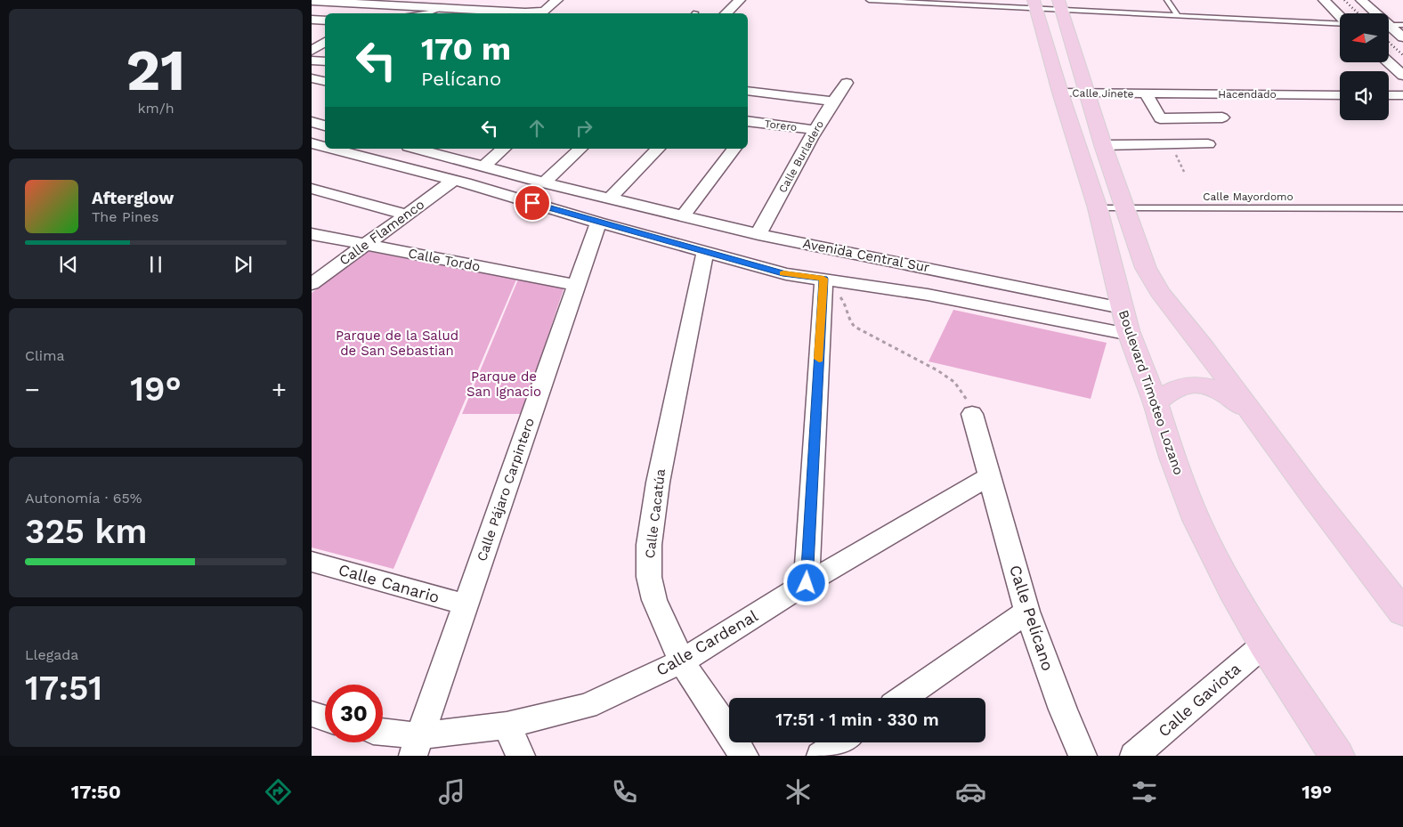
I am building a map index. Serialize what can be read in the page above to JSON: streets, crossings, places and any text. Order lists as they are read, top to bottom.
{
  "streets": {
    "main road": ["Boulevard Timoteo Lozano"],
    "street": [
      "Calle Jinete",
      "Hacendado",
      "Torero",
      "Calle Burladero",
      "Calle Flamenco",
      "Avenida Central Sur",
      "Calle Tordo",
      "Calle Pájaro Carpintero",
      "Calle Cacatúa",
      "Calle Canario",
      "Calle Pelícano",
      "Calle Cardenal",
      "Calle Gaviota"
    ],
    "lane": ["Calle Mayordomo"]
  },
  "crossings": [
    ["Calle Jinete", "Hacendado"],
    ["Calle Jinete", "Boulevard Timoteo Lozano"],
    ["Torero", "Calle Burladero"],
    ["Calle Burladero", "Avenida Central Sur"],
    ["Calle Mayordomo", "Boulevard Timoteo Lozano"],
    ["Calle Flamenco", "Calle Tordo"],
    ["Avenida Central Sur", "Boulevard Timoteo Lozano"],
    ["Calle Tordo", "Calle Pájaro Carpintero"],
    ["Boulevard Timoteo Lozano", "Calle Gaviota"],
    ["Calle Pájaro Carpintero", "Calle Canario"],
    ["Calle Pájaro Carpintero", "Calle Cardenal"],
    ["Calle Cacatúa", "Calle Cardenal"],
    ["Calle Pelícano", "Calle Cardenal"]
  ],
  "parks": ["Parque de la Salud de San Sebastian", "Parque de San Ignacio"],
  "north": "left",
  "page": {
    "tile": [
      ["21", "km/h"],
      "Clima",
      ["Autonomía · 65%", "325 km"],
      ["Llegada", "17:51"]
    ],
    "turn": ["170 m", "Pelícano"],
    "song": ["Afterglow", "The Pines"],
    "heat": ["−", "19°", "+"],
    "limit": "30",
    "trip": "17:51 · 1 min · 330 m",
    "tabs": ["17:50", "19°"]
  }
}
